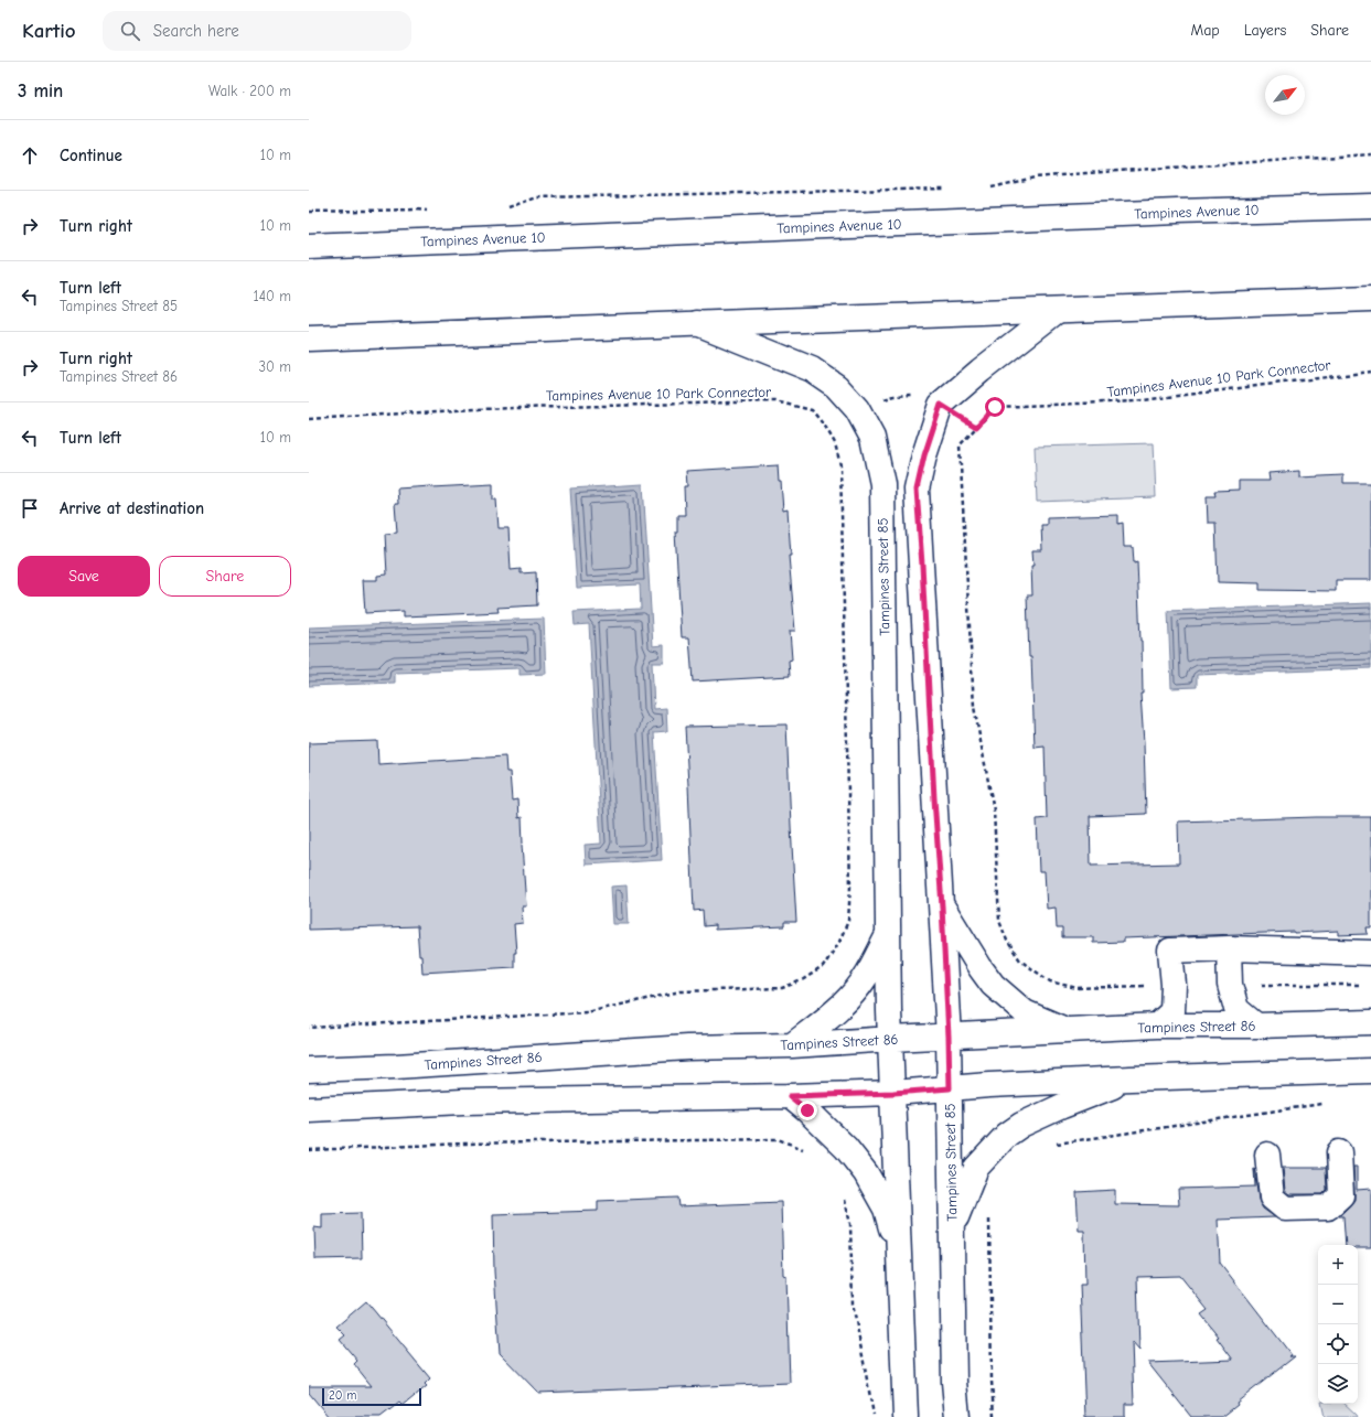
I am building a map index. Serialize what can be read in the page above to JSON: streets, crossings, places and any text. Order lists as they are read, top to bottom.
{
  "streets": {
    "street": ["Tampines Avenue 10", "Tampines Street 85", "Tampines Street 86"],
    "path": ["Tampines Avenue 10 Park Connector"]
  },
  "crossings": [
    ["Tampines Street 85", "Tampines Street 86"]
  ],
  "scale_bar": "20 m",
  "north": "top right",
  "page": {
    "header": "Kartio",
    "search": "Search here",
    "nav": ["Map", "Layers", "Share"],
    "heading": ["3 min", "Walk · 200 m"],
    "list": [
      ["Continue", "10 m"],
      ["Turn right", "10 m"],
      ["Turn left", "Tampines Street 85", "140 m"],
      ["Turn right", "Tampines Street 86", "30 m"],
      ["Turn left", "10 m"],
      "Arrive at destination"
    ],
    "buttons": ["Save", "Share"],
    "map_buttons": ["+", "−"],
    "scale": "20 m"
  }
}
